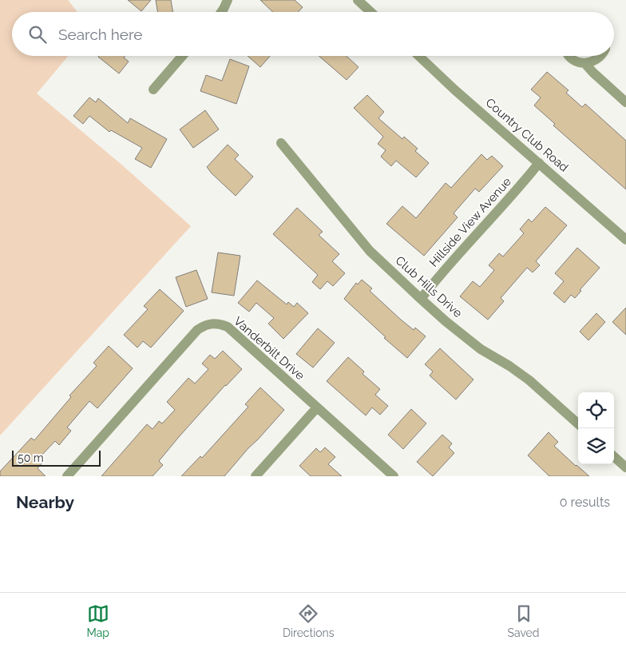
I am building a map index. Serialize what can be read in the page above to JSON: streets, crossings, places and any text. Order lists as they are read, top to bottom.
{
  "streets": {
    "street": [
      "Country Club Road",
      "Hillside View Avenue",
      "Club Hills Drive",
      "Vanderbilt Drive"
    ]
  },
  "crossings": [
    ["Country Club Road", "Hillside View Avenue"],
    ["Hillside View Avenue", "Club Hills Drive"]
  ],
  "scale_bar": "50 m",
  "page": {
    "search": "Search here",
    "scale": "50 m",
    "heading": ["Nearby", "0 results"],
    "nav": ["Map", "Directions", "Saved"]
  }
}
